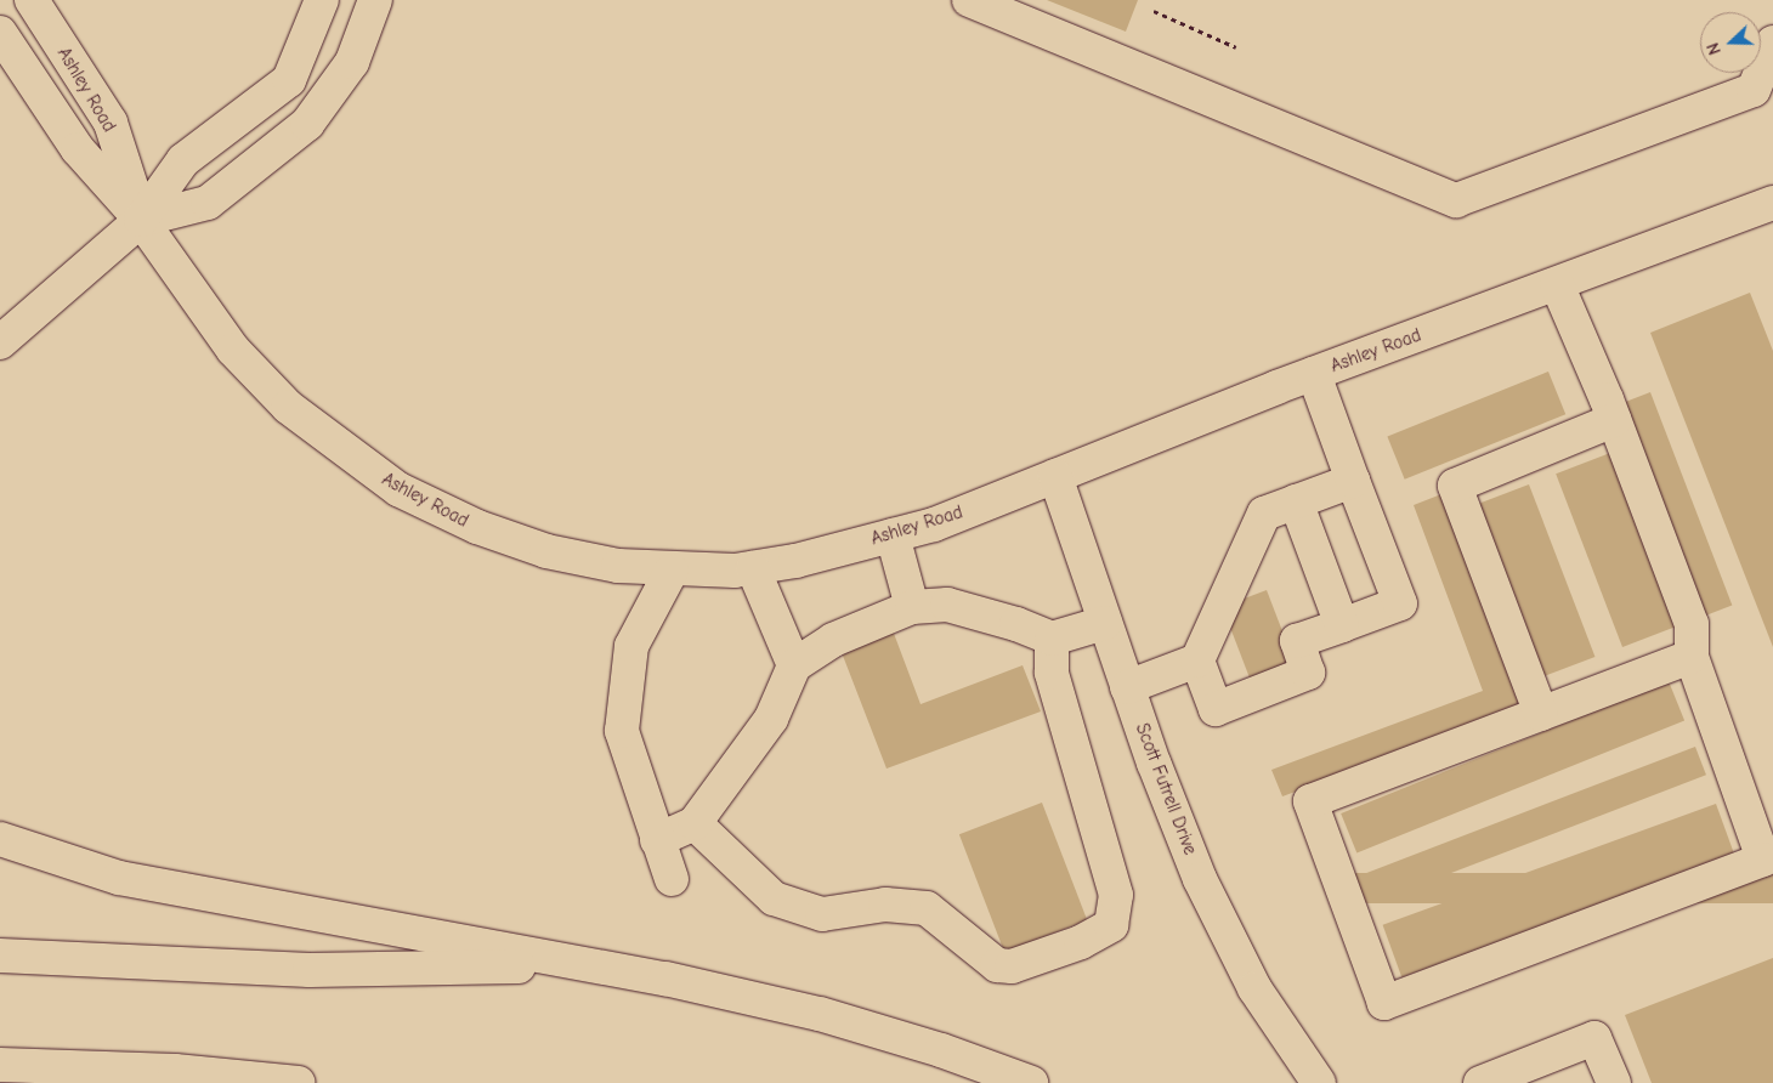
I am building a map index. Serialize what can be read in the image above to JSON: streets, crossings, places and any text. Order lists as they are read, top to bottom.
{
  "streets": {
    "main road": ["Ashley Road", "Scott Futrell Drive"]
  },
  "crossings": [
    ["Ashley Road", "Scott Futrell Drive"]
  ],
  "north": "left"
}
